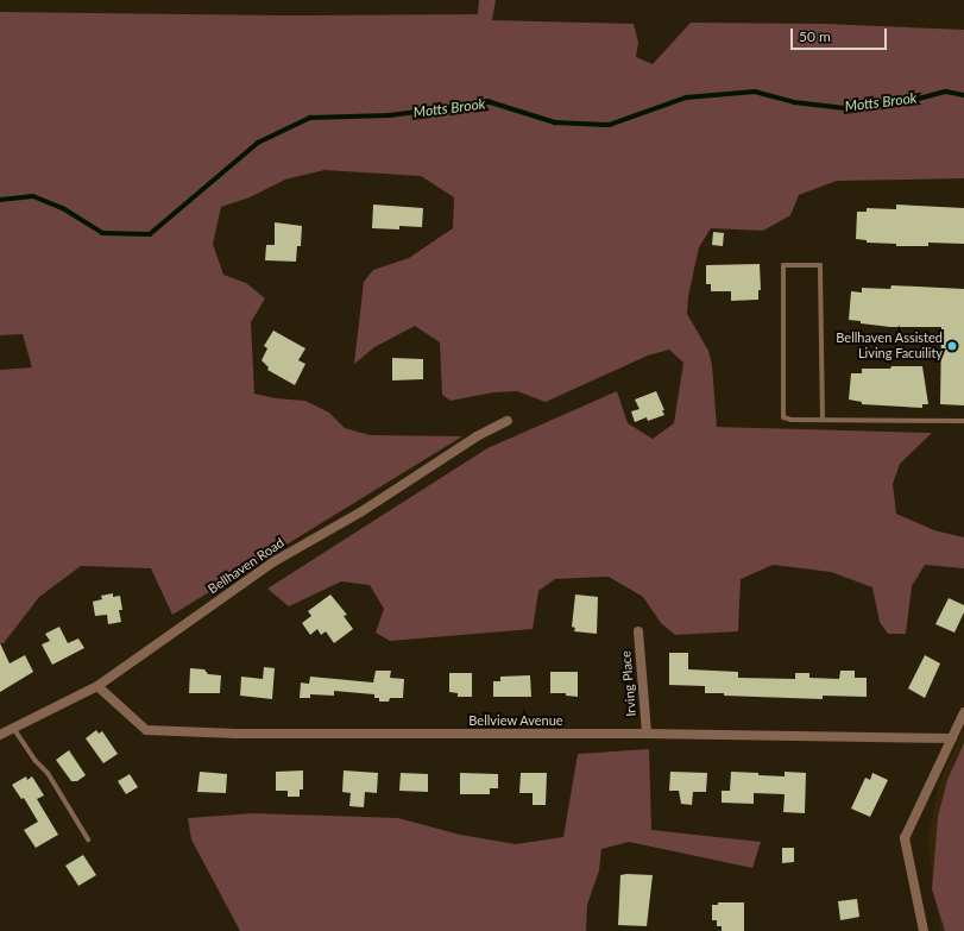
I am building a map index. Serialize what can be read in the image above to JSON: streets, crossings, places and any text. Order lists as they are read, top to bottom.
{
  "streets": {
    "street": ["Bellhaven Road", "Irving Place", "Bellview Avenue"]
  },
  "crossings": [
    ["Bellhaven Road", "Bellview Avenue"],
    ["Irving Place", "Bellview Avenue"]
  ],
  "water": ["Motts Brook"],
  "places": ["Bellhaven Assisted Living Facuility"],
  "scale_bar": "50 m"
}
